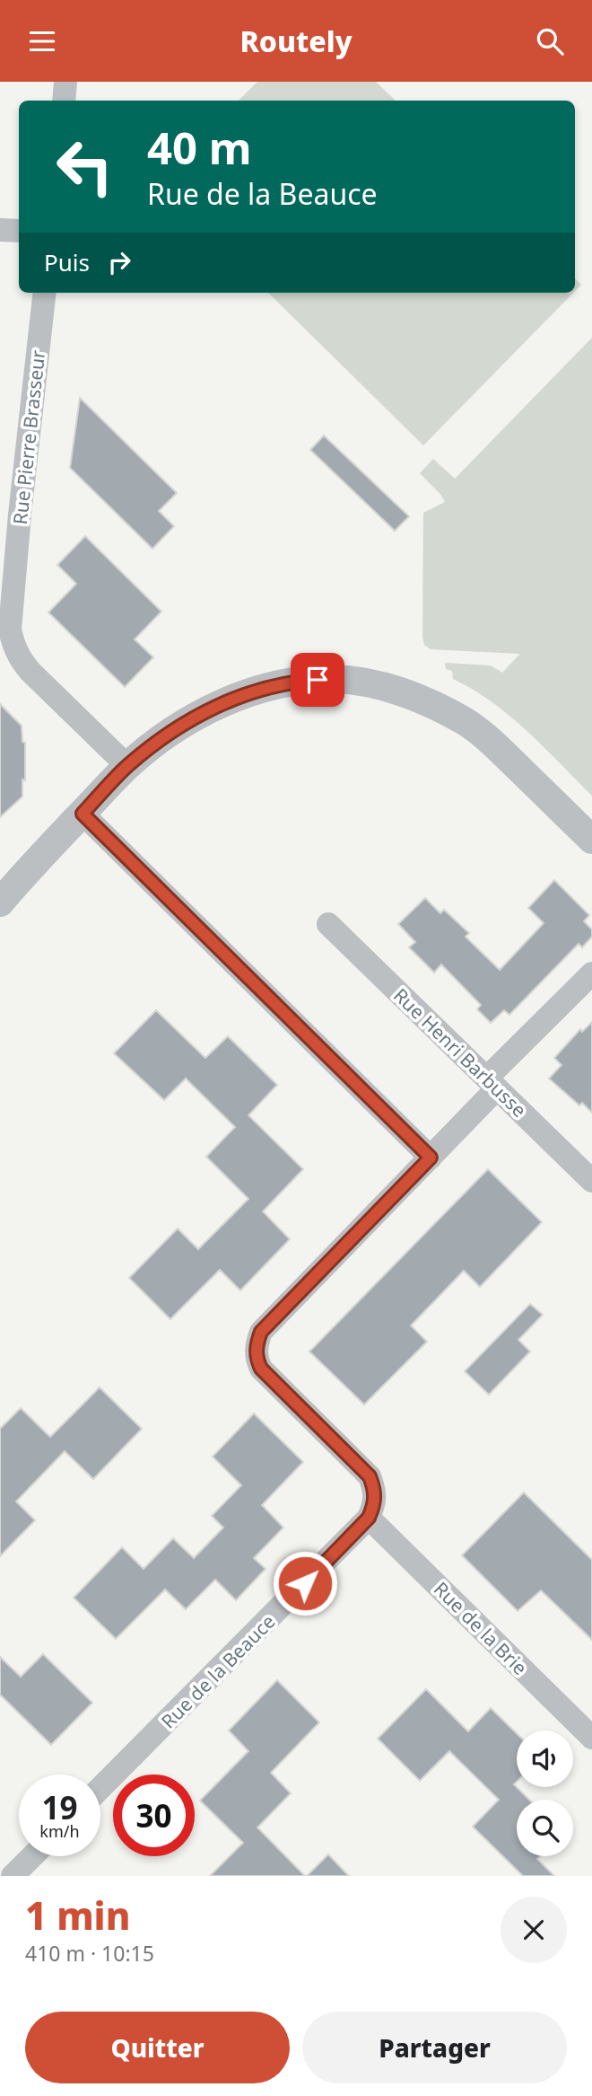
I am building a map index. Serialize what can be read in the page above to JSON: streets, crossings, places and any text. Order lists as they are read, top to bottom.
{
  "streets": {
    "street": [
      "Rue Pierre Brasseur",
      "Rue Henri Barbusse",
      "Rue de la Brie",
      "Rue de la Beauce"
    ]
  },
  "crossings": [
    ["Rue de la Brie", "Rue de la Beauce"]
  ],
  "page": {
    "header": "Routely",
    "turn": ["40 m", "Rue de la Beauce"],
    "then": "Puis",
    "speed": "19 km/h",
    "limit": "30",
    "heading": ["1 min", "410 m · 10:15"],
    "buttons": ["Quitter", "Partager"]
  }
}
